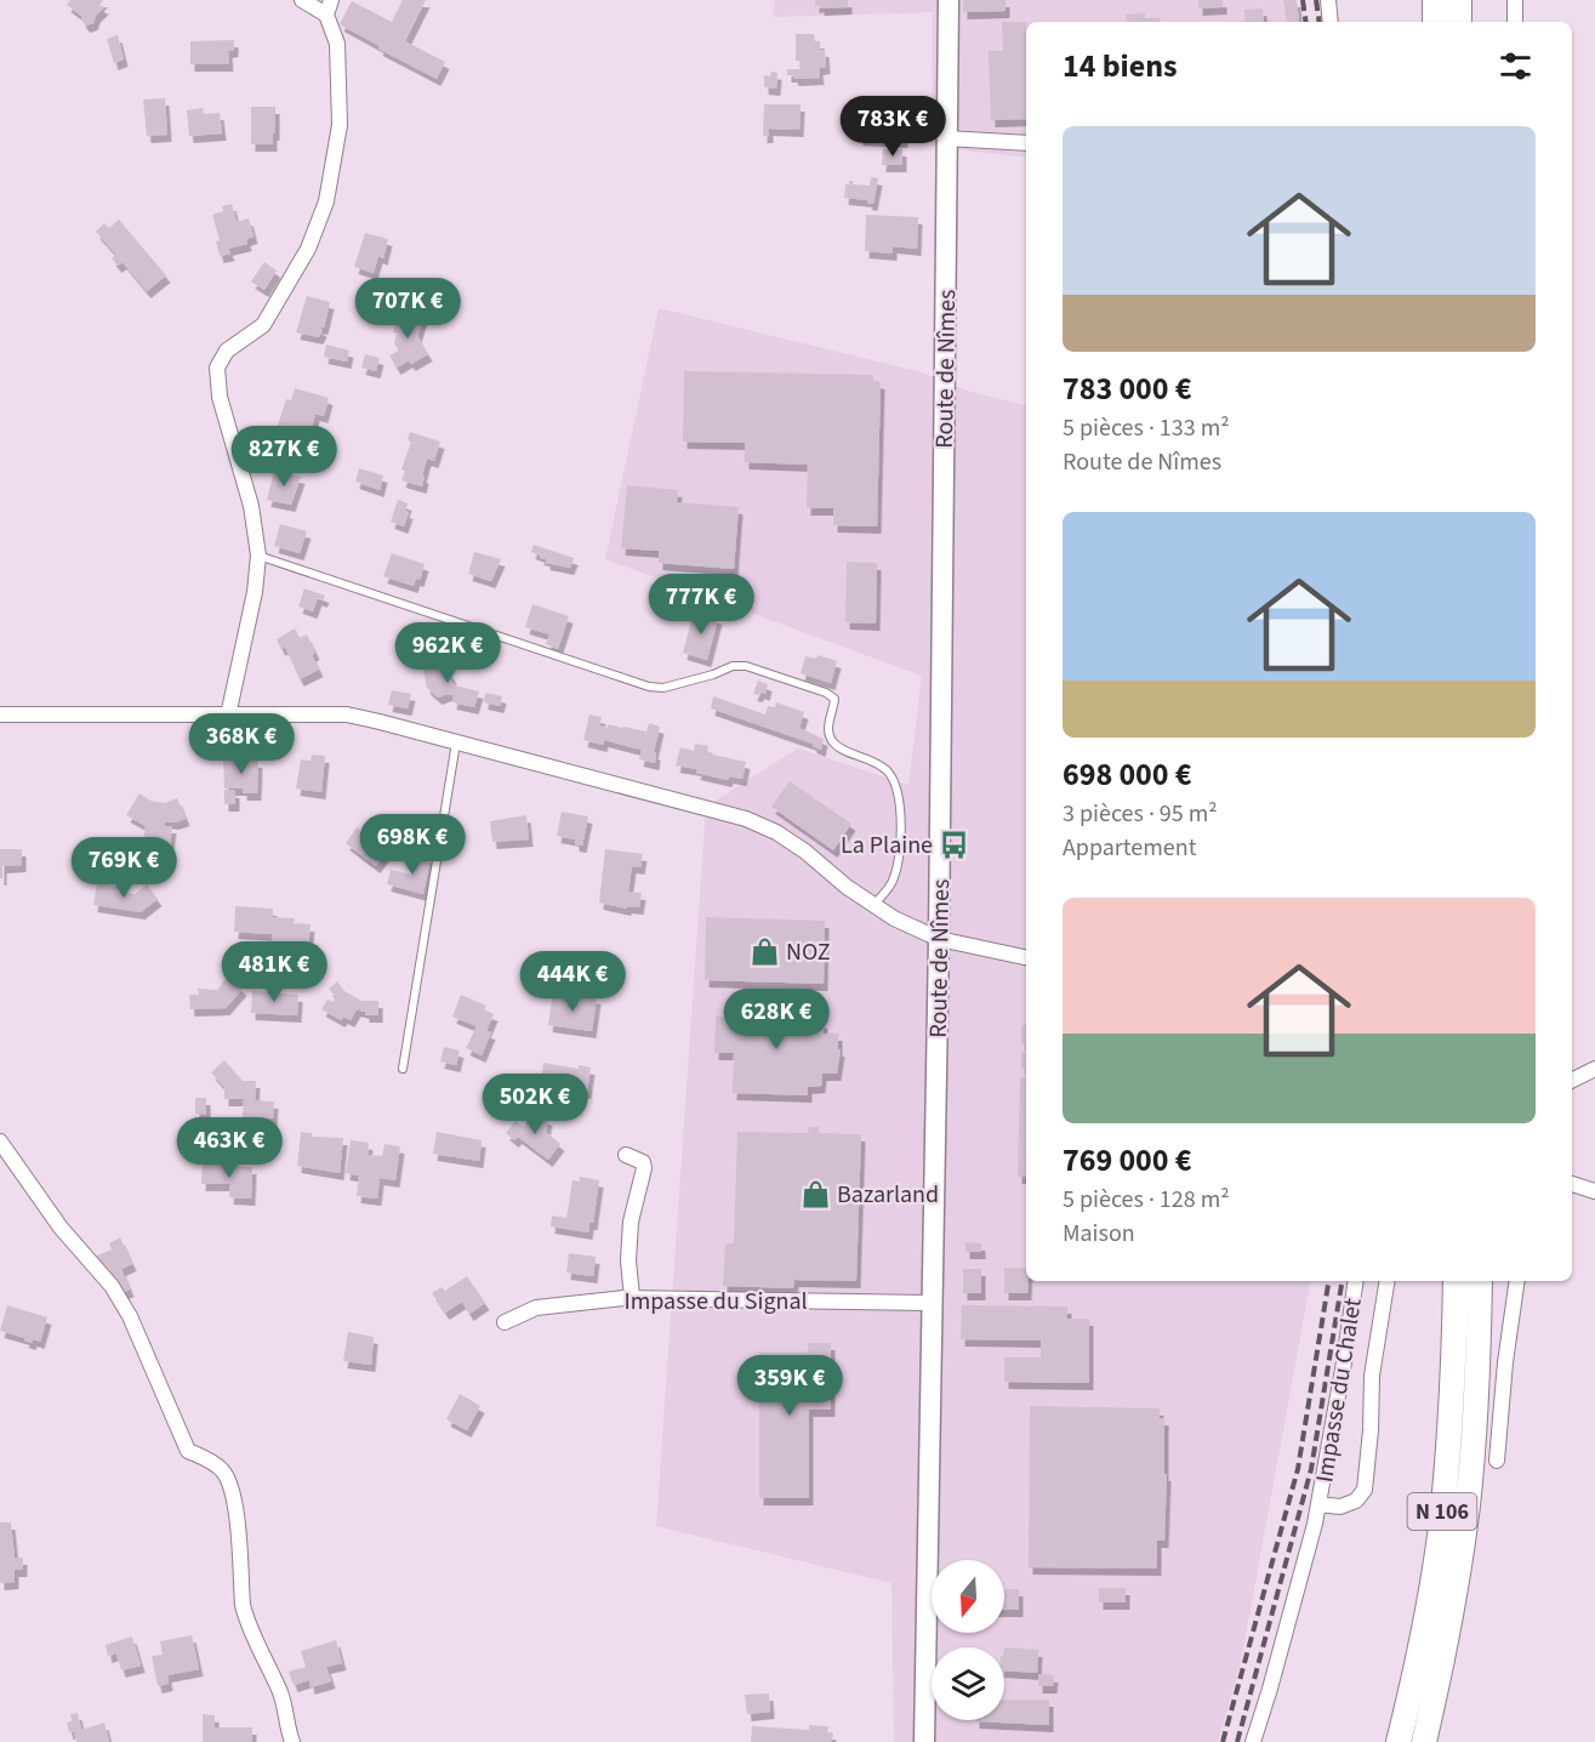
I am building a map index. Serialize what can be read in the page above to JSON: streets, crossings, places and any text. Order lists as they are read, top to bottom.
{
  "streets": {
    "highway": ["N 106"],
    "main road": ["Route de Nîmes"],
    "street": ["Impasse du Signal", "Impasse du Chalet"]
  },
  "crossings": [
    ["Route de Nîmes", "Impasse du Signal"]
  ],
  "places": {
    "bus stop": ["La Plaine"],
    "shop": ["NOZ", "Bazarland"]
  },
  "north": "bottom",
  "page": {
    "heading": "14 biens",
    "price": [
      "783K €",
      "707K €",
      "827K €",
      "777K €",
      "962K €",
      "368K €",
      "698K €",
      "769K €",
      "481K €",
      "444K €",
      "628K €",
      "502K €",
      "463K €",
      "359K €"
    ],
    "list": [
      {
        "name": "783 000 €",
        "note": "5 pièces · 133 m² · Route de Nîmes"
      },
      {
        "name": "698 000 €",
        "note": "3 pièces · 95 m² · Appartement"
      },
      {
        "name": "769 000 €",
        "note": "5 pièces · 128 m² · Maison"
      }
    ]
  }
}
